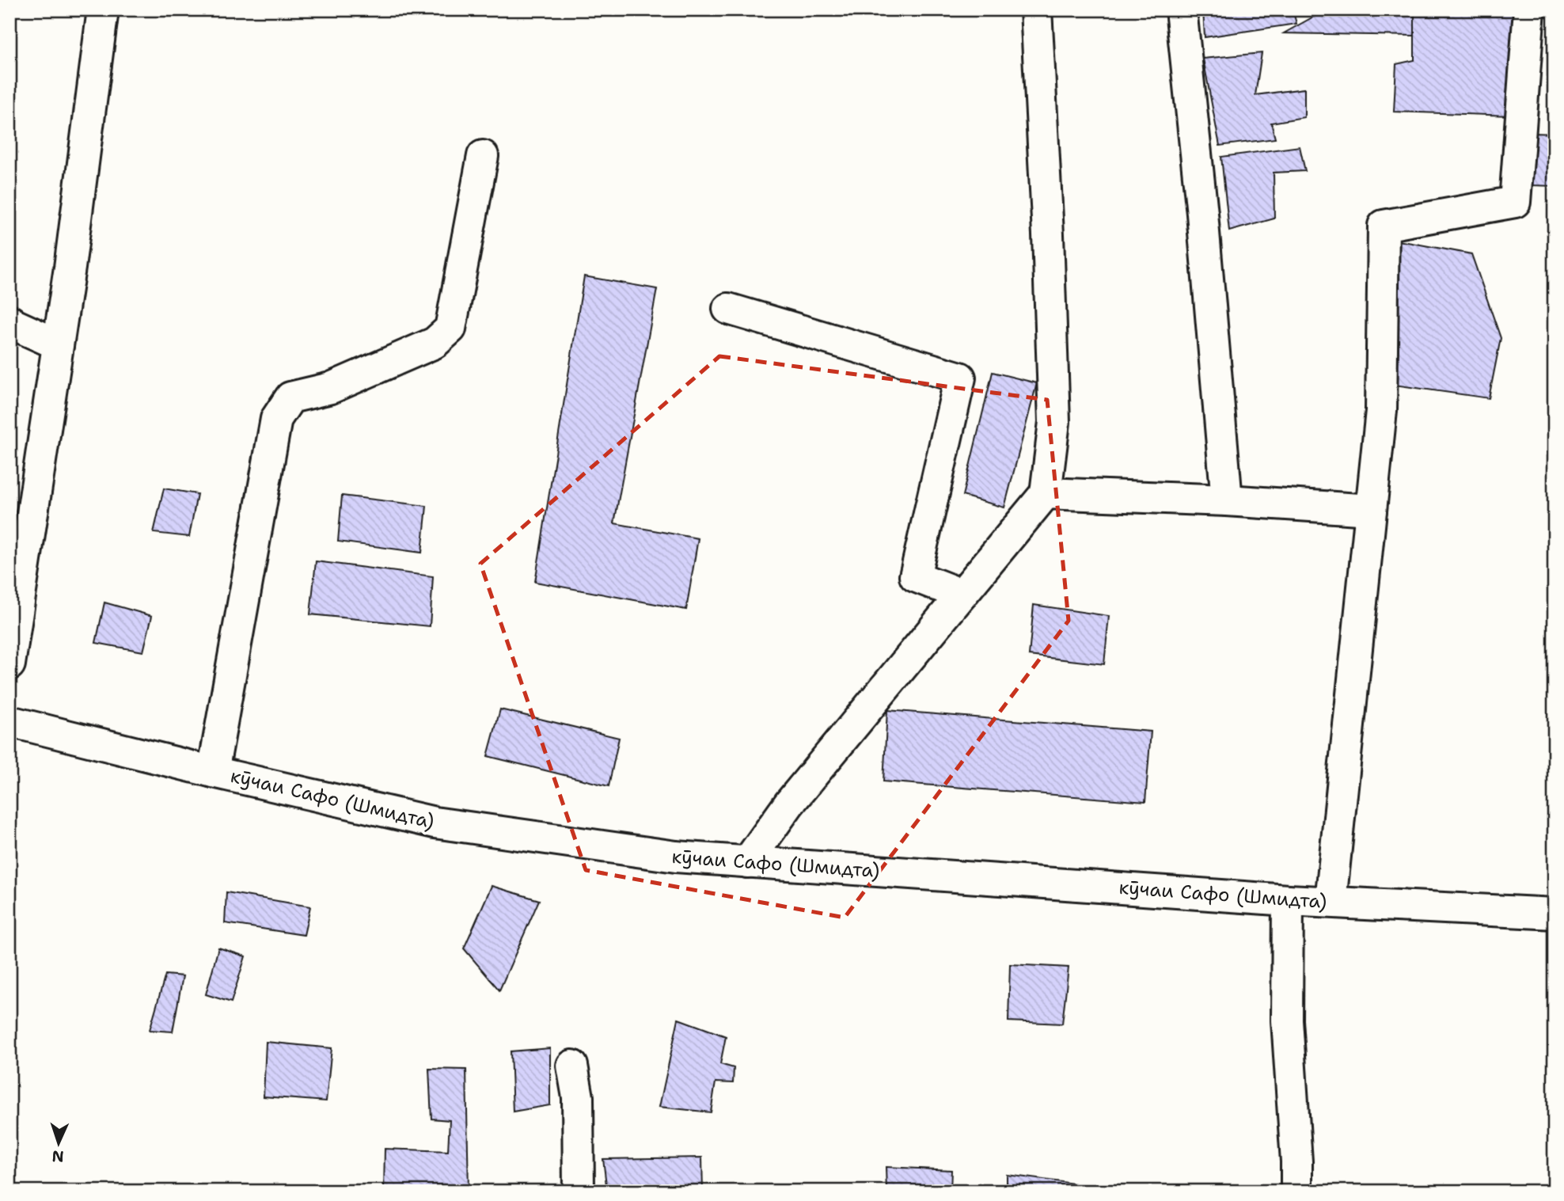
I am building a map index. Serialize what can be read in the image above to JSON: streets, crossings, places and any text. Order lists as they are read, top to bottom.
{
  "streets": {
    "street": ["кӯчаи Сафо (Шмидта)"]
  },
  "north": "bottom"
}
